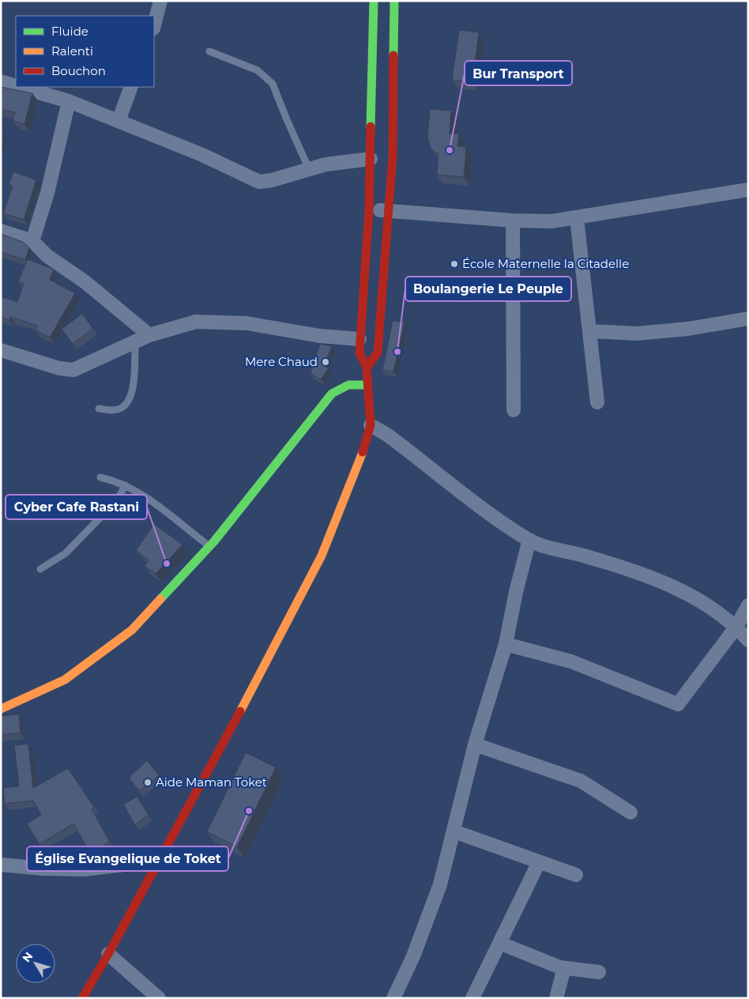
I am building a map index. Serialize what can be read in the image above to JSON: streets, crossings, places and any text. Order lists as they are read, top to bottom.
{
  "places": [
    "Bur Transport",
    "École Maternelle la Citadelle",
    "Boulangerie Le Peuple",
    "Mere Chaud",
    "Cyber Cafe Rastani",
    "Aide Maman Toket",
    "Église Evangelique de Toket"
  ],
  "legend": ["Fluide", "Ralenti", "Bouchon"],
  "north": "top left"
}
